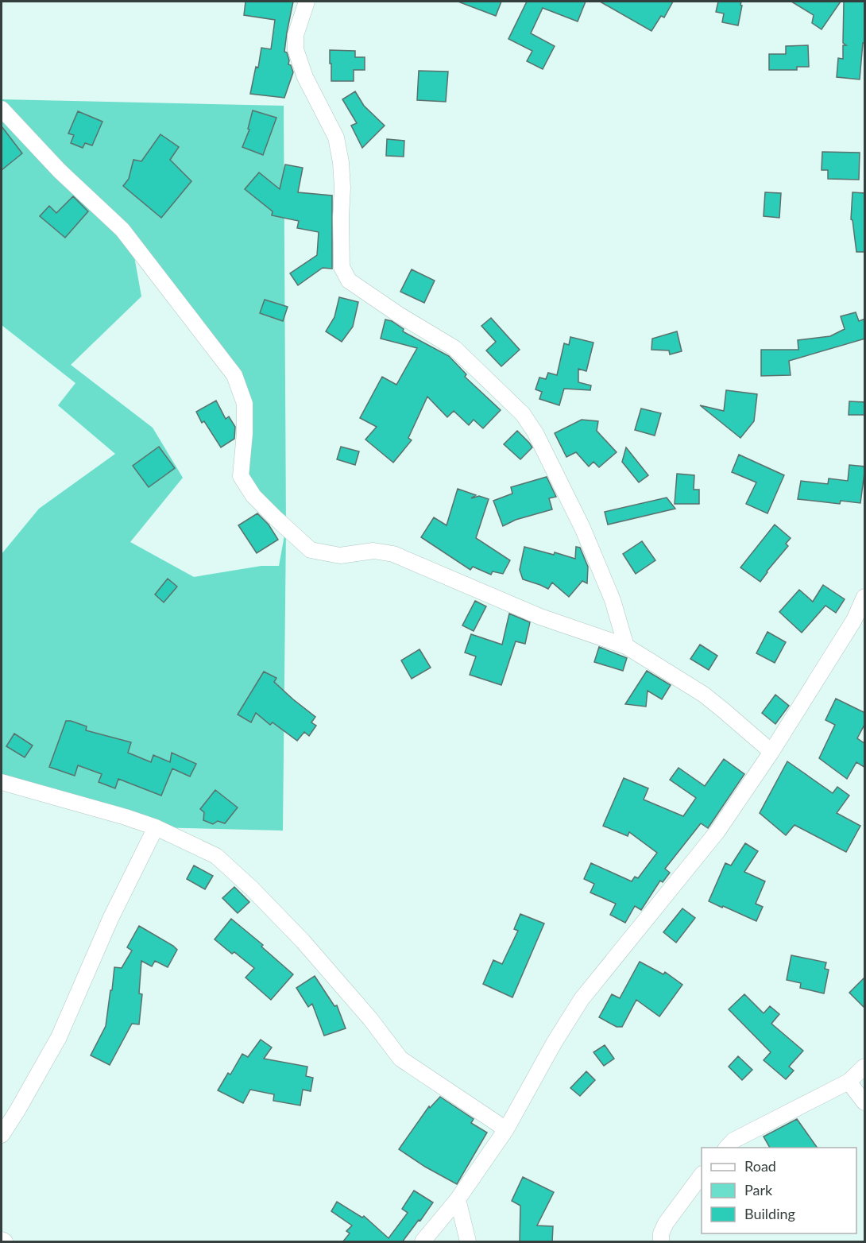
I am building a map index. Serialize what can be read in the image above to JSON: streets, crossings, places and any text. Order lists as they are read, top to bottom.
{
  "legend": ["Road", "Park", "Building"]
}
